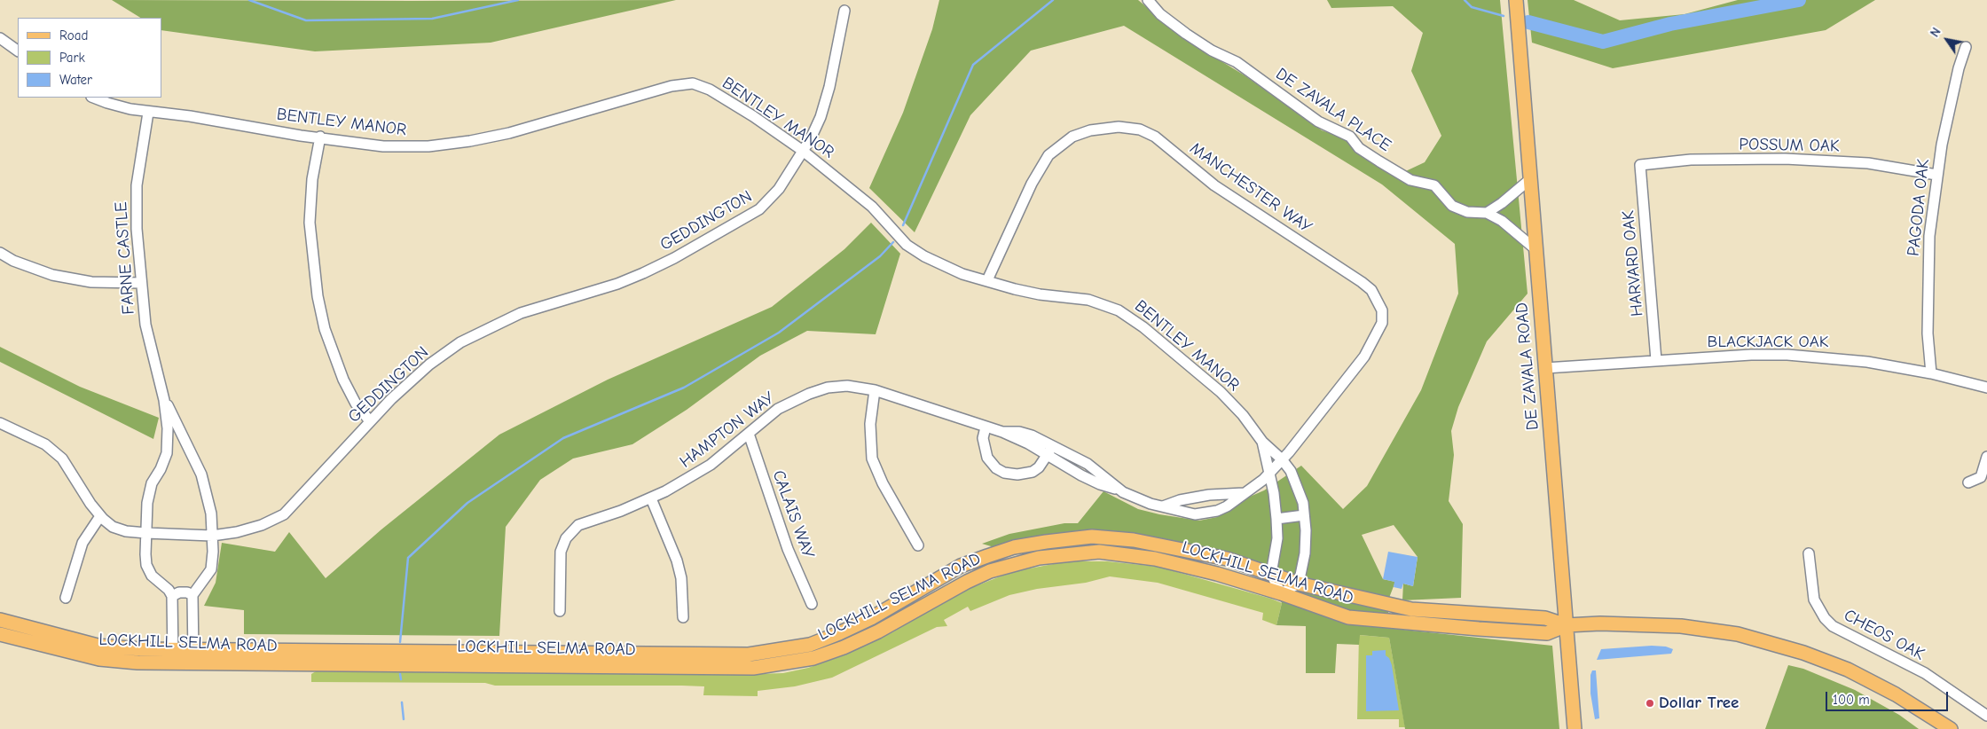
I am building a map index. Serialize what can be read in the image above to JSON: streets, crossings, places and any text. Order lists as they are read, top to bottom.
{
  "streets": {
    "main road": ["DE ZAVALA ROAD", "LOCKHILL SELMA ROAD"],
    "street": [
      "DE ZAVALA PLACE",
      "BENTLEY MANOR",
      "POSSUM OAK",
      "MANCHESTER WAY",
      "PAGODA OAK",
      "GEDDINGTON",
      "FARNE CASTLE",
      "HARVARD OAK",
      "BLACKJACK OAK",
      "HAMPTON WAY",
      "CALAIS WAY",
      "CHEOS OAK"
    ]
  },
  "crossings": [
    ["DE ZAVALA PLACE", "DE ZAVALA ROAD"],
    ["BENTLEY MANOR", "MANCHESTER WAY"],
    ["BENTLEY MANOR", "GEDDINGTON"],
    ["BENTLEY MANOR", "FARNE CASTLE"],
    ["BENTLEY MANOR", "HAMPTON WAY"],
    ["BENTLEY MANOR", "LOCKHILL SELMA ROAD"],
    ["POSSUM OAK", "PAGODA OAK"],
    ["POSSUM OAK", "HARVARD OAK"],
    ["MANCHESTER WAY", "HAMPTON WAY"],
    ["PAGODA OAK", "BLACKJACK OAK"],
    ["GEDDINGTON", "FARNE CASTLE"],
    ["HARVARD OAK", "BLACKJACK OAK"],
    ["BLACKJACK OAK", "DE ZAVALA ROAD"],
    ["DE ZAVALA ROAD", "LOCKHILL SELMA ROAD"],
    ["HAMPTON WAY", "CALAIS WAY"]
  ],
  "places": ["Dollar Tree"],
  "legend": ["Road", "Park", "Water"],
  "scale_bar": "100 m",
  "north": "top left"
}
